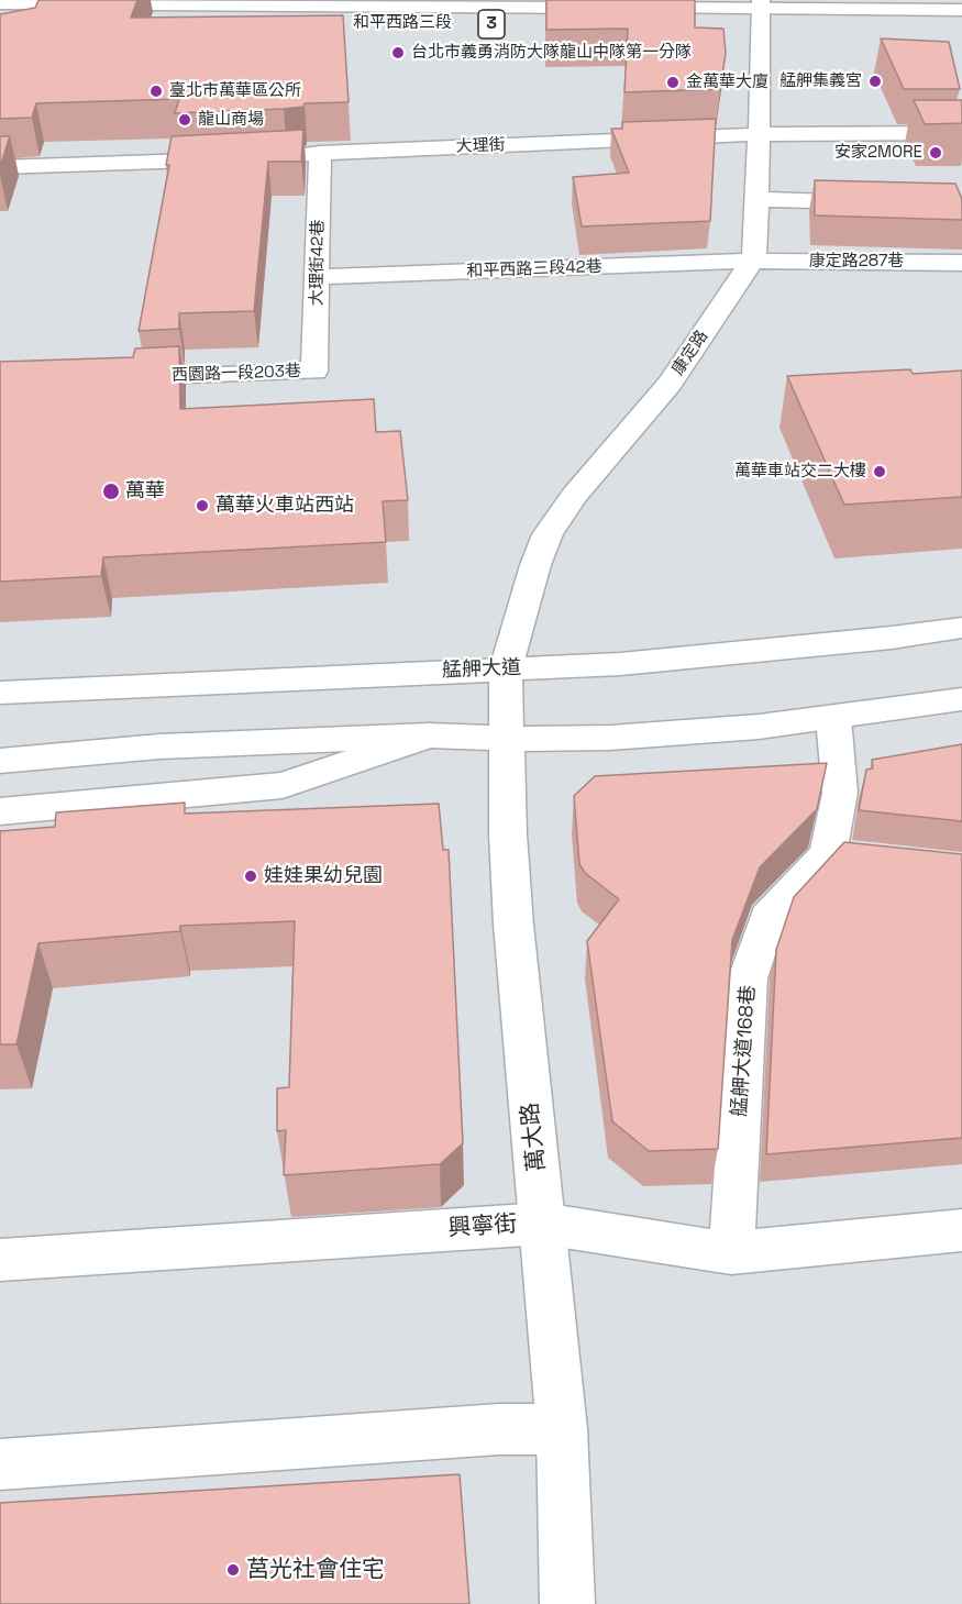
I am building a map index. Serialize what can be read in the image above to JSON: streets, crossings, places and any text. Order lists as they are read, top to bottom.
{
  "streets": {
    "street": [
      "和平西路三段",
      "3",
      "大理街",
      "康定路287巷",
      "大理街42巷",
      "和平西路三段42巷",
      "康定路",
      "西園路一段203巷",
      "艋舺大道",
      "艋舺大道168巷",
      "萬大路",
      "興寧街"
    ]
  },
  "crossings": [
    ["和平西路三段", "康定路"],
    ["大理街", "大理街42巷"],
    ["大理街", "康定路"],
    ["康定路287巷", "和平西路三段42巷"],
    ["康定路287巷", "康定路"],
    ["大理街42巷", "和平西路三段42巷"],
    ["大理街42巷", "西園路一段203巷"],
    ["和平西路三段42巷", "康定路"],
    ["康定路", "艋舺大道"],
    ["康定路", "萬大路"],
    ["艋舺大道", "萬大路"],
    ["艋舺大道168巷", "興寧街"],
    ["萬大路", "興寧街"]
  ],
  "places": [
    "台北市義勇消防大隊龍山中隊第一分隊",
    "艋舺集義宮",
    "金萬華大廈",
    "臺北市萬華區公所",
    "龍山商場",
    "安家2MORE",
    "萬華車站交二大樓",
    "萬華",
    "萬華火車站西站",
    "娃娃果幼兒園",
    "莒光社會住宅"
  ]
}
